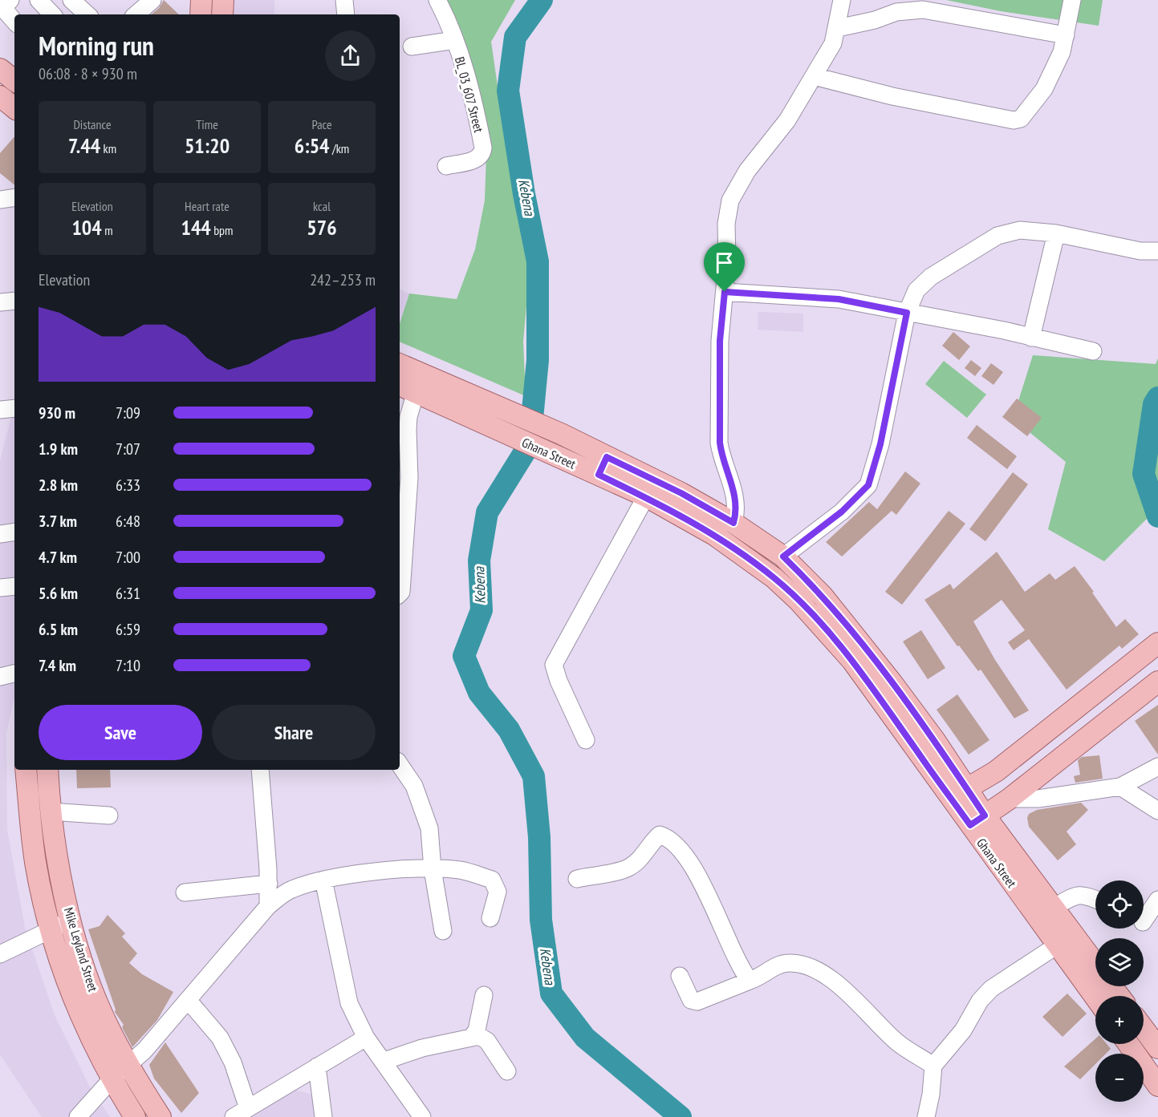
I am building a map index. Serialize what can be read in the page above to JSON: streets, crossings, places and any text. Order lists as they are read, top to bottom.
{
  "streets": {
    "main road": ["Ghana Street", "Mike Leyland Street"],
    "street": ["BL_03_607 Street"]
  },
  "water": ["Kebena"],
  "page": {
    "heading": ["Morning run", "06:08 · 8 × 930 m"],
    "stats": [
      ["Distance", "7.44 km"],
      ["Time", "51:20"],
      ["Pace", "6:54 /km"],
      ["Elevation", "104 m"],
      ["Heart rate", "144 bpm"],
      ["kcal", "576"]
    ],
    "chart": ["Elevation", "242–253 m"],
    "list": [
      {
        "name": "930 m",
        "note": "7:09"
      },
      {
        "name": "1.9 km",
        "note": "7:07"
      },
      {
        "name": "2.8 km",
        "note": "6:33"
      },
      {
        "name": "3.7 km",
        "note": "6:48"
      },
      {
        "name": "4.7 km",
        "note": "7:00"
      },
      {
        "name": "5.6 km",
        "note": "6:31"
      },
      {
        "name": "6.5 km",
        "note": "6:59"
      },
      {
        "name": "7.4 km",
        "note": "7:10"
      }
    ],
    "buttons": ["Save", "Share"],
    "map_buttons": ["+", "−"]
  }
}
